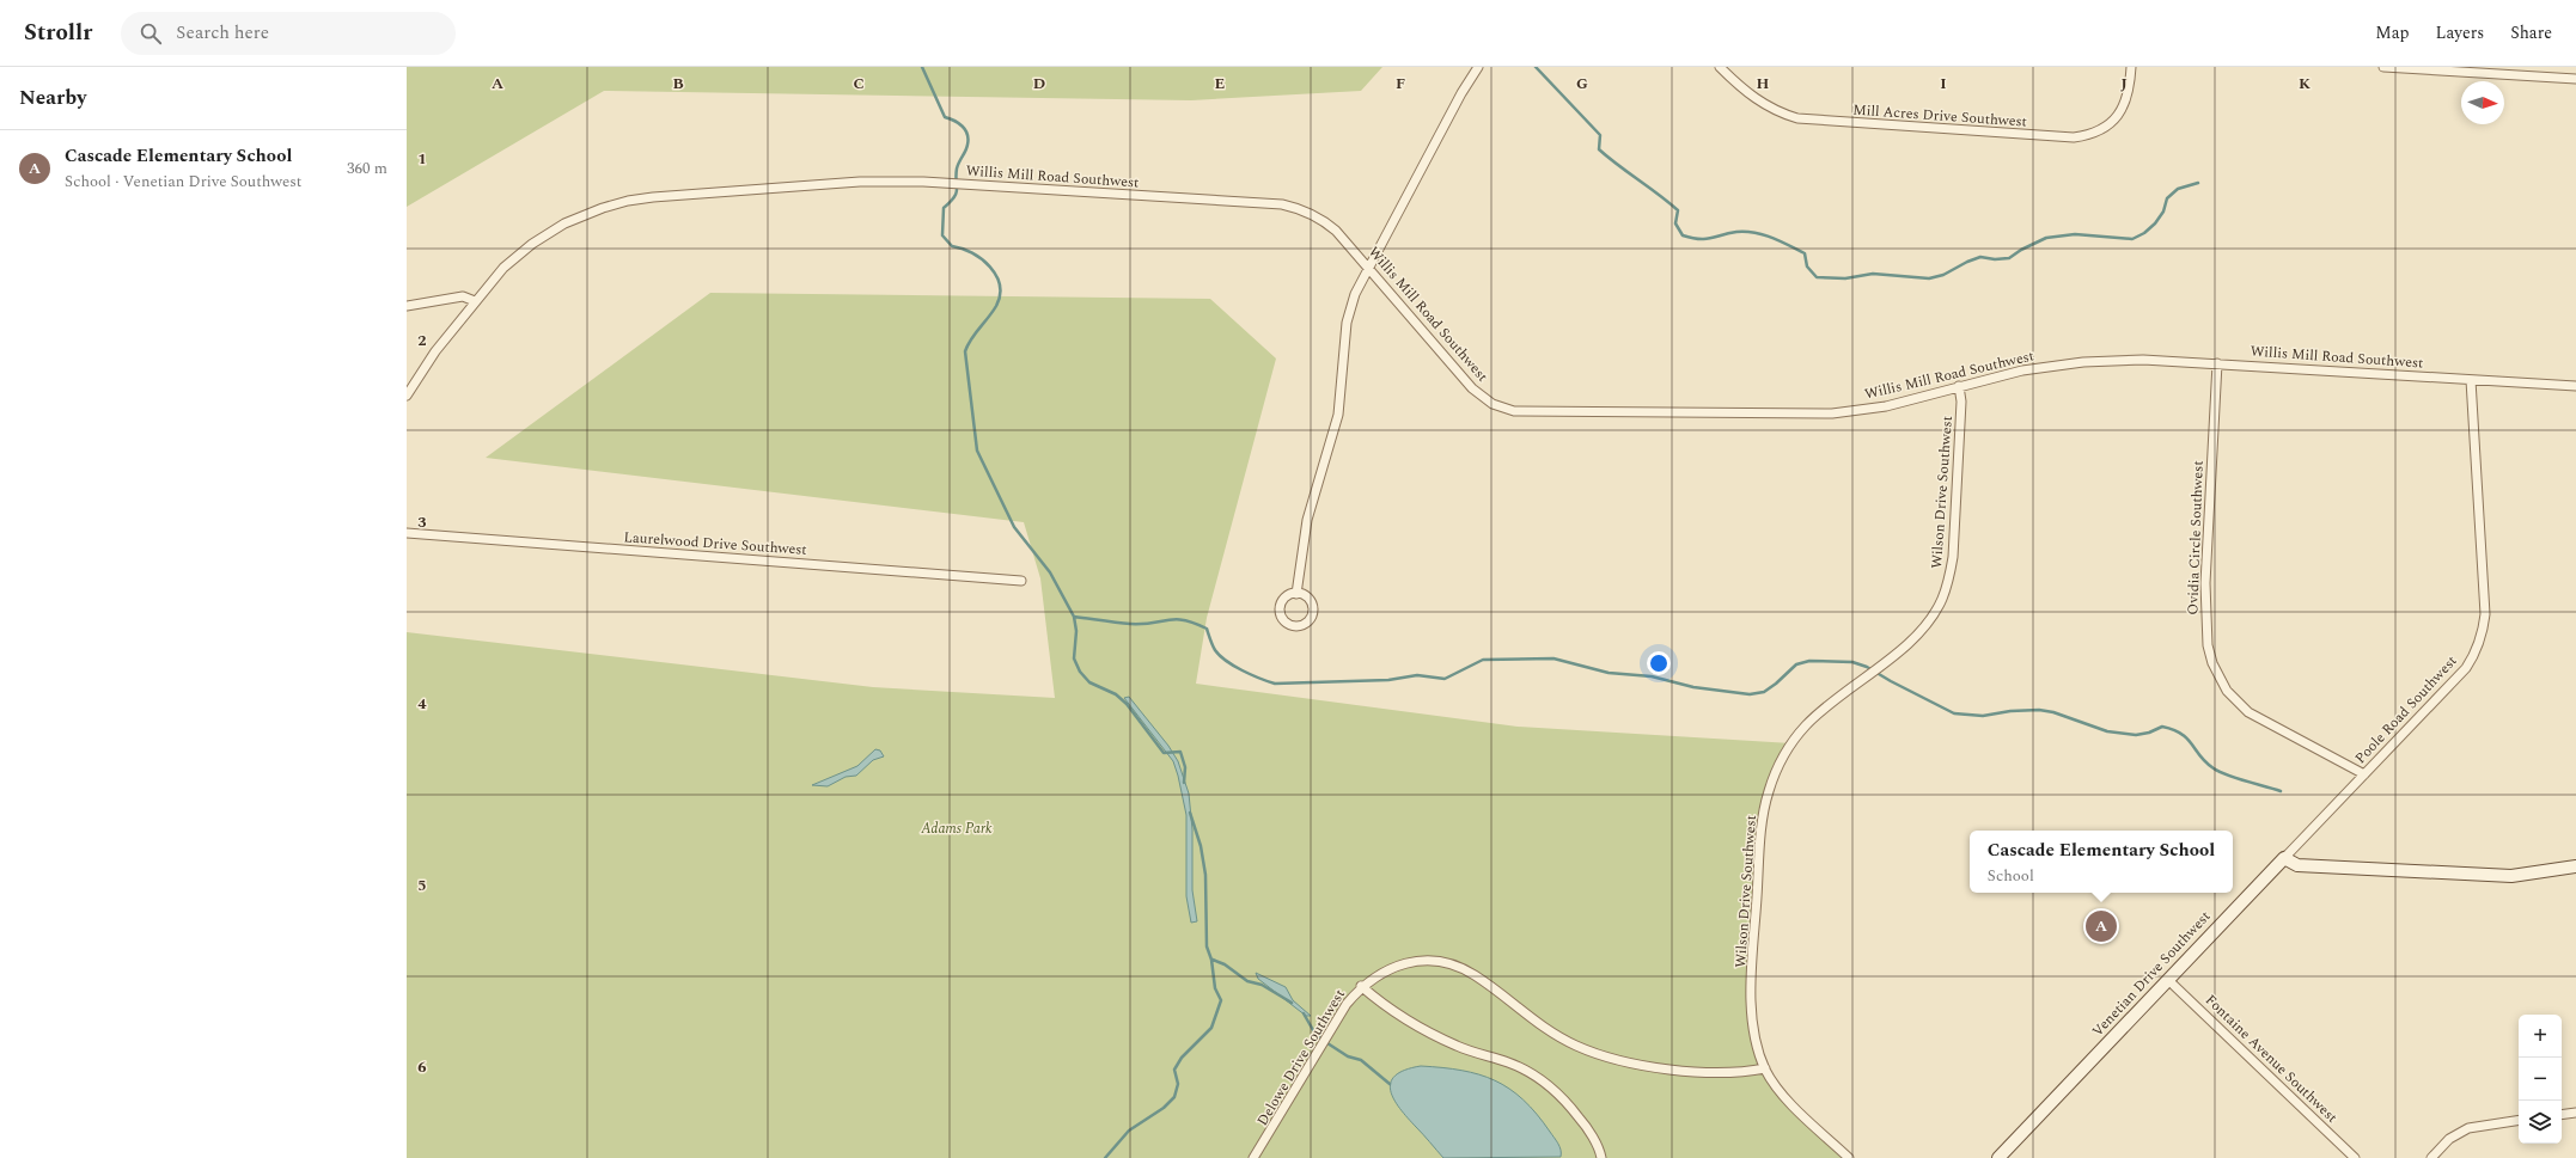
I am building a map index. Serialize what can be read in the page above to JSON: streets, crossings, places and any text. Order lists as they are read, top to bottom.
{
  "streets": {
    "street": [
      "Mill Acres Drive Southwest",
      "Willis Mill Road Southwest",
      "Wilson Drive Southwest",
      "Ovidia Circle Southwest",
      "Laurelwood Drive Southwest",
      "Poole Road Southwest",
      "Venetian Drive Southwest",
      "Delowe Drive Southwest",
      "Fontaine Avenue Southwest"
    ]
  },
  "crossings": [
    ["Willis Mill Road Southwest", "Wilson Drive Southwest"],
    ["Willis Mill Road Southwest", "Ovidia Circle Southwest"],
    ["Willis Mill Road Southwest", "Poole Road Southwest"],
    ["Wilson Drive Southwest", "Delowe Drive Southwest"],
    ["Ovidia Circle Southwest", "Poole Road Southwest"],
    ["Poole Road Southwest", "Venetian Drive Southwest"],
    ["Venetian Drive Southwest", "Fontaine Avenue Southwest"]
  ],
  "parks": ["Adams Park"],
  "north": "right",
  "page": {
    "header": "Strollr",
    "search": "Search here",
    "nav": ["Map", "Layers", "Share"],
    "heading": "Nearby",
    "list": [
      {
        "mark": "A",
        "name": "Cascade Elementary School",
        "note": "School · Venetian Drive Southwest",
        "value": "360 m"
      }
    ],
    "popup": ["Cascade Elementary School", "School"],
    "pins": "A",
    "map_buttons": ["+", "−"]
  },
  "grid": {
    "columns": [
      "A",
      "B",
      "C",
      "D",
      "E",
      "F",
      "G",
      "H",
      "I",
      "J",
      "K"
    ],
    "rows": [
      "1",
      "2",
      "3",
      "4",
      "5",
      "6"
    ]
  }
}
